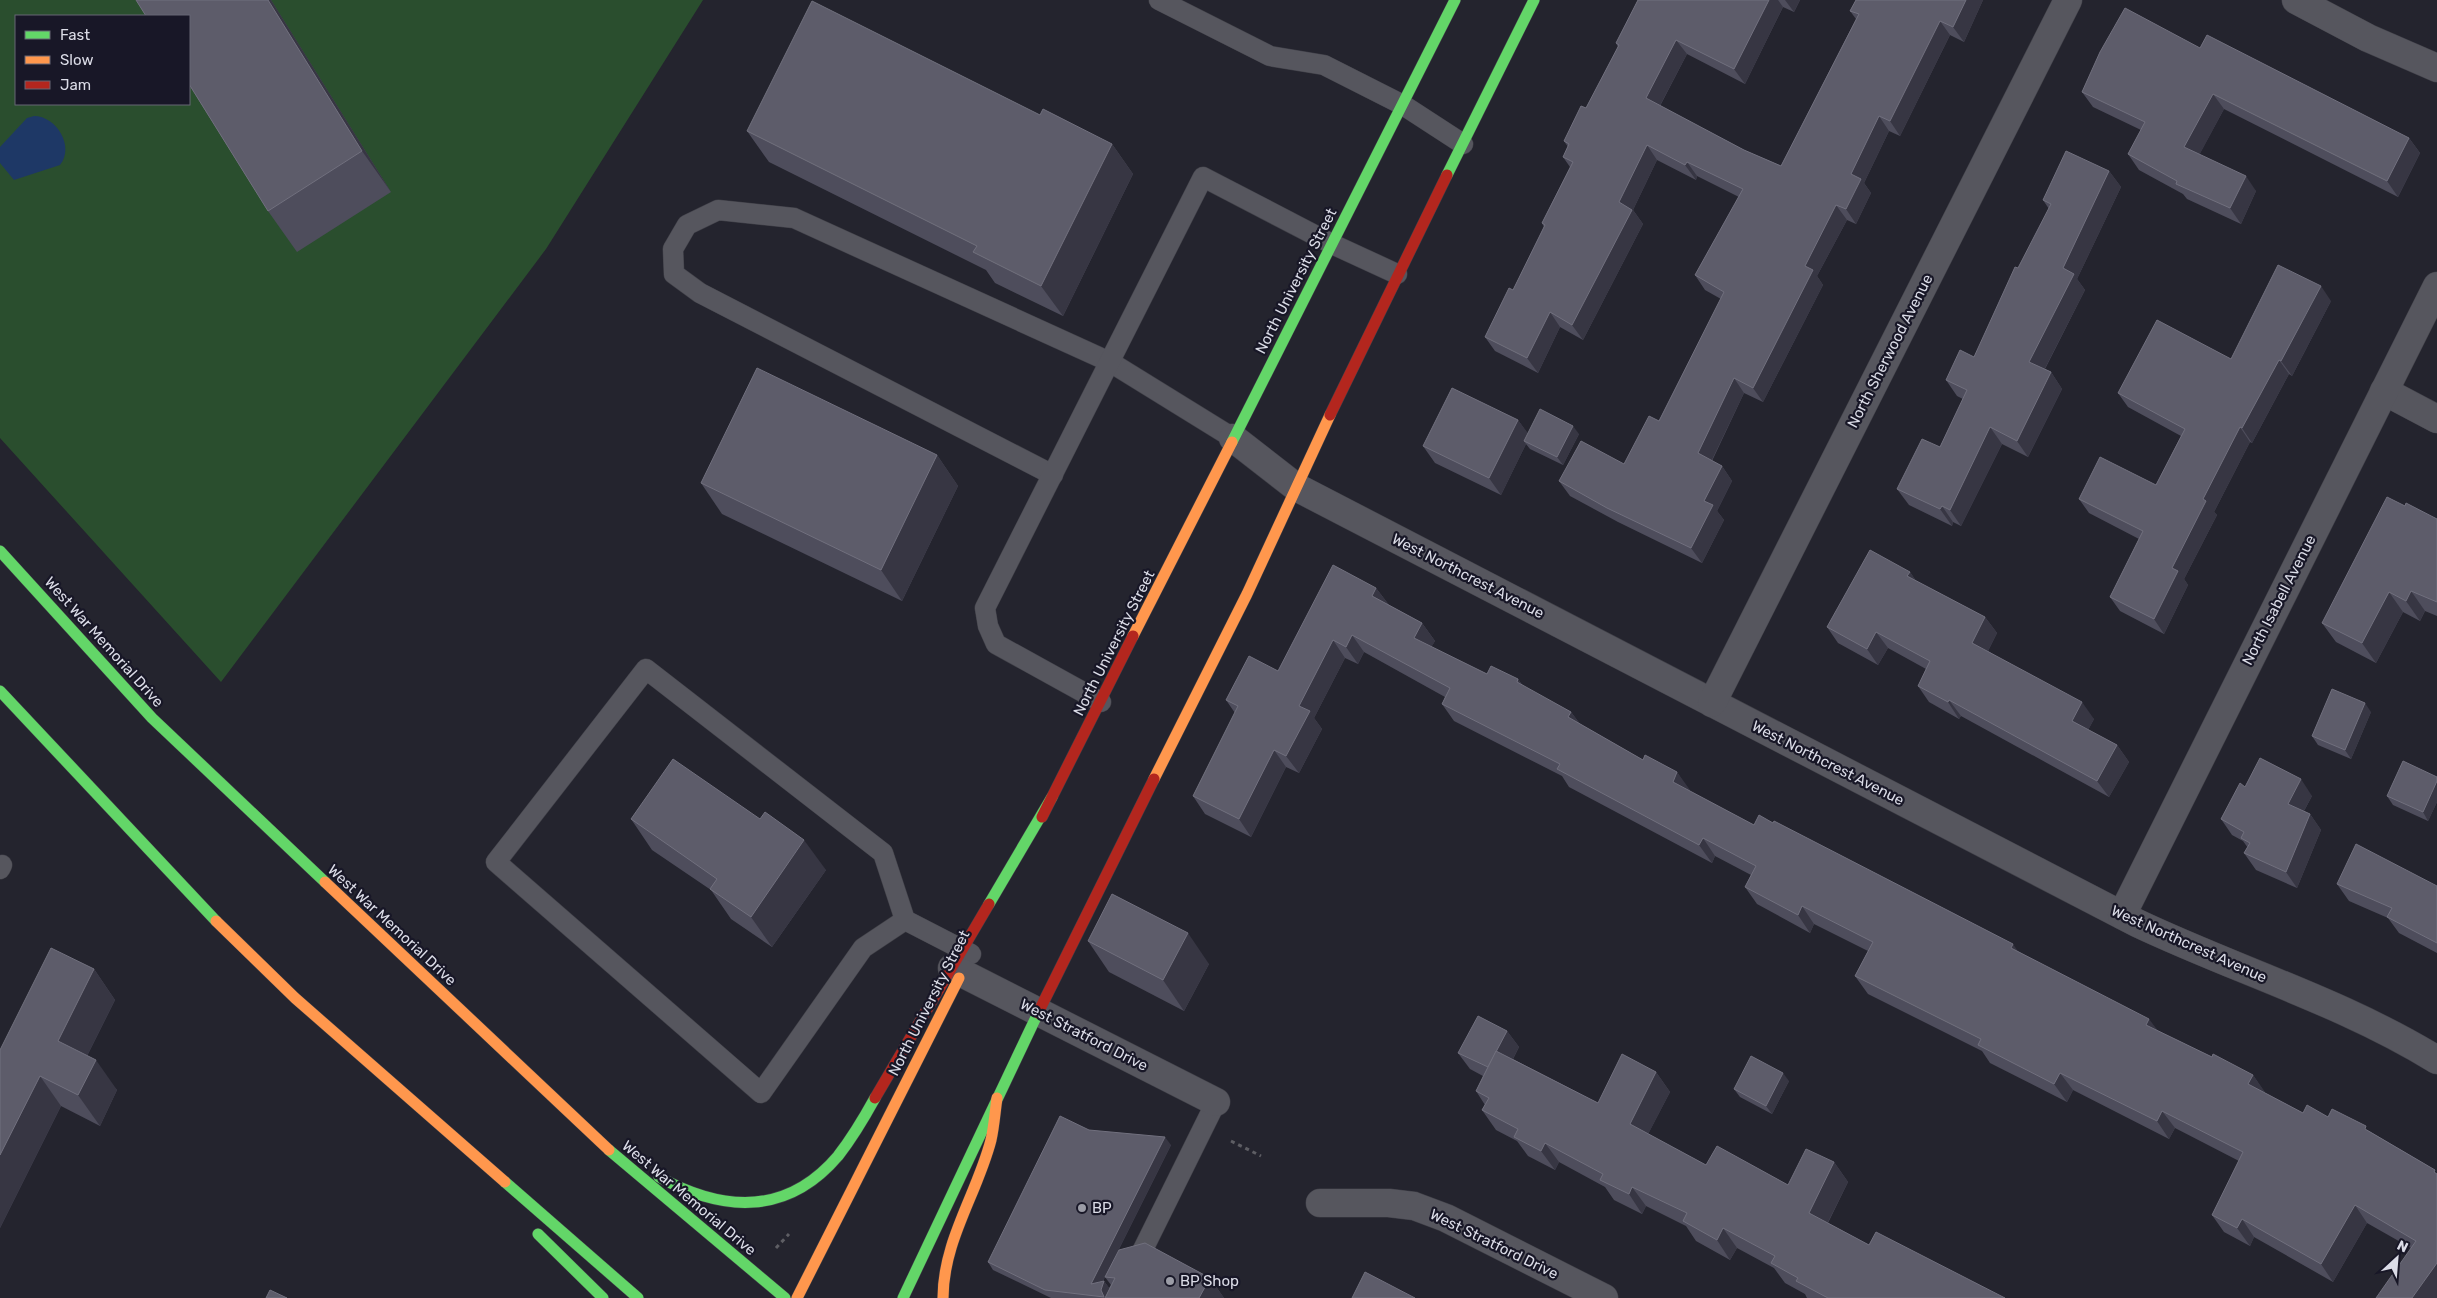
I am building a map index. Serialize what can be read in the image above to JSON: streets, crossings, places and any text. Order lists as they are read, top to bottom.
{
  "streets": {
    "main road": ["North University Street", "West War Memorial Drive"],
    "street": [
      "North Sherwood Avenue",
      "West Northcrest Avenue",
      "North Isabell Avenue",
      "West Stratford Drive"
    ]
  },
  "crossings": [
    ["North University Street", "West Northcrest Avenue"],
    ["North University Street", "West Stratford Drive"],
    ["North Sherwood Avenue", "West Northcrest Avenue"],
    ["West Northcrest Avenue", "North Isabell Avenue"]
  ],
  "places": ["BP", "BP Shop"],
  "legend": ["Fast", "Slow", "Jam"],
  "north": "top right"
}
